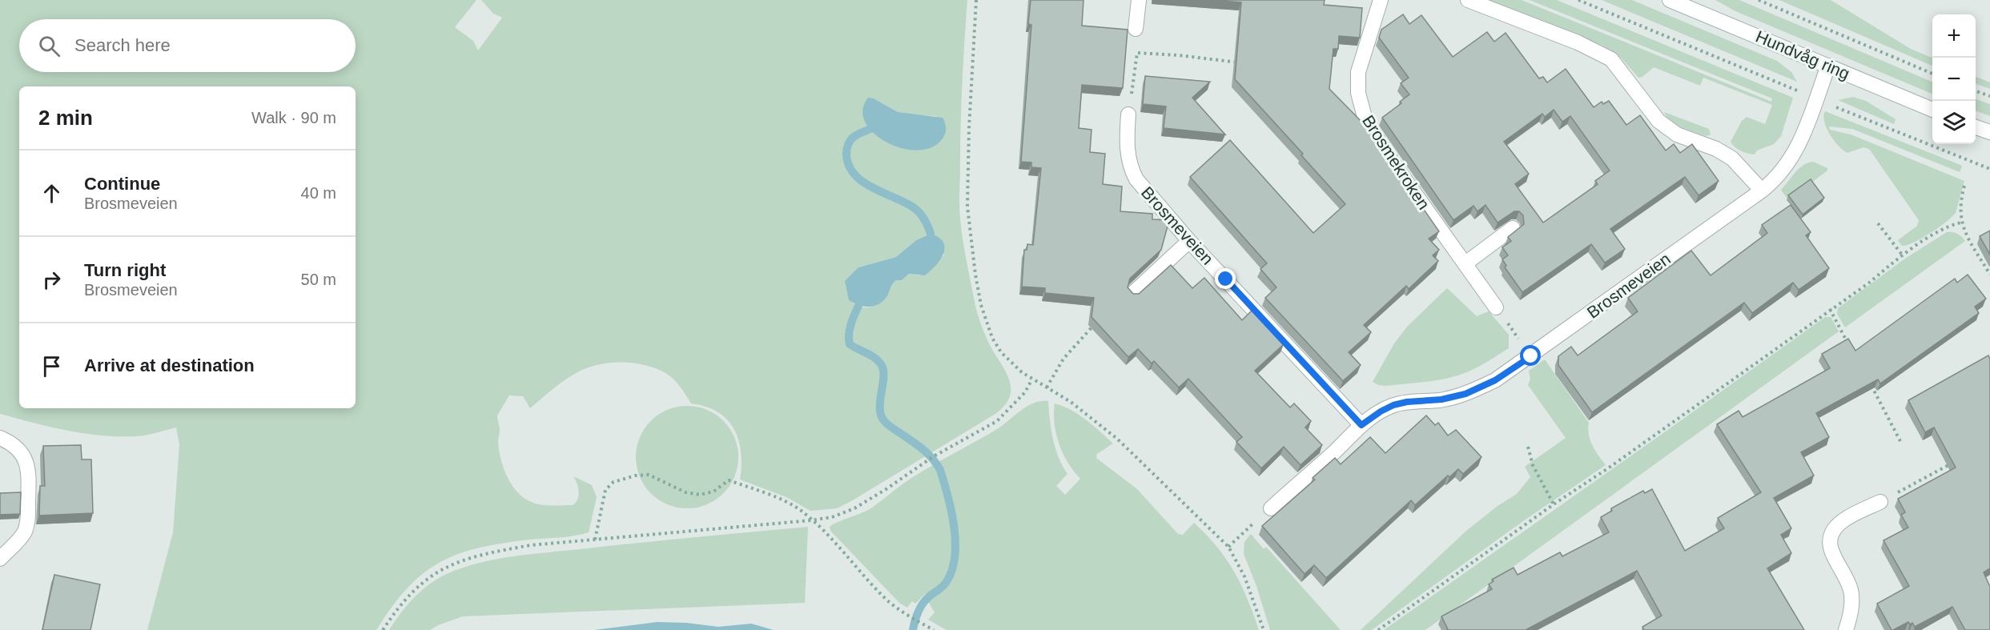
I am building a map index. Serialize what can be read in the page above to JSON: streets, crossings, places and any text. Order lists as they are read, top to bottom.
{
  "streets": {
    "street": ["Hundvåg ring", "Brosmekroken", "Brosmeveien"]
  },
  "crossings": [
    ["Hundvåg ring", "Brosmeveien"]
  ],
  "page": {
    "map_buttons": ["+", "−"],
    "search": "Search here",
    "heading": ["2 min", "Walk · 90 m"],
    "list": [
      ["Continue", "Brosmeveien", "40 m"],
      ["Turn right", "Brosmeveien", "50 m"],
      "Arrive at destination"
    ]
  }
}
